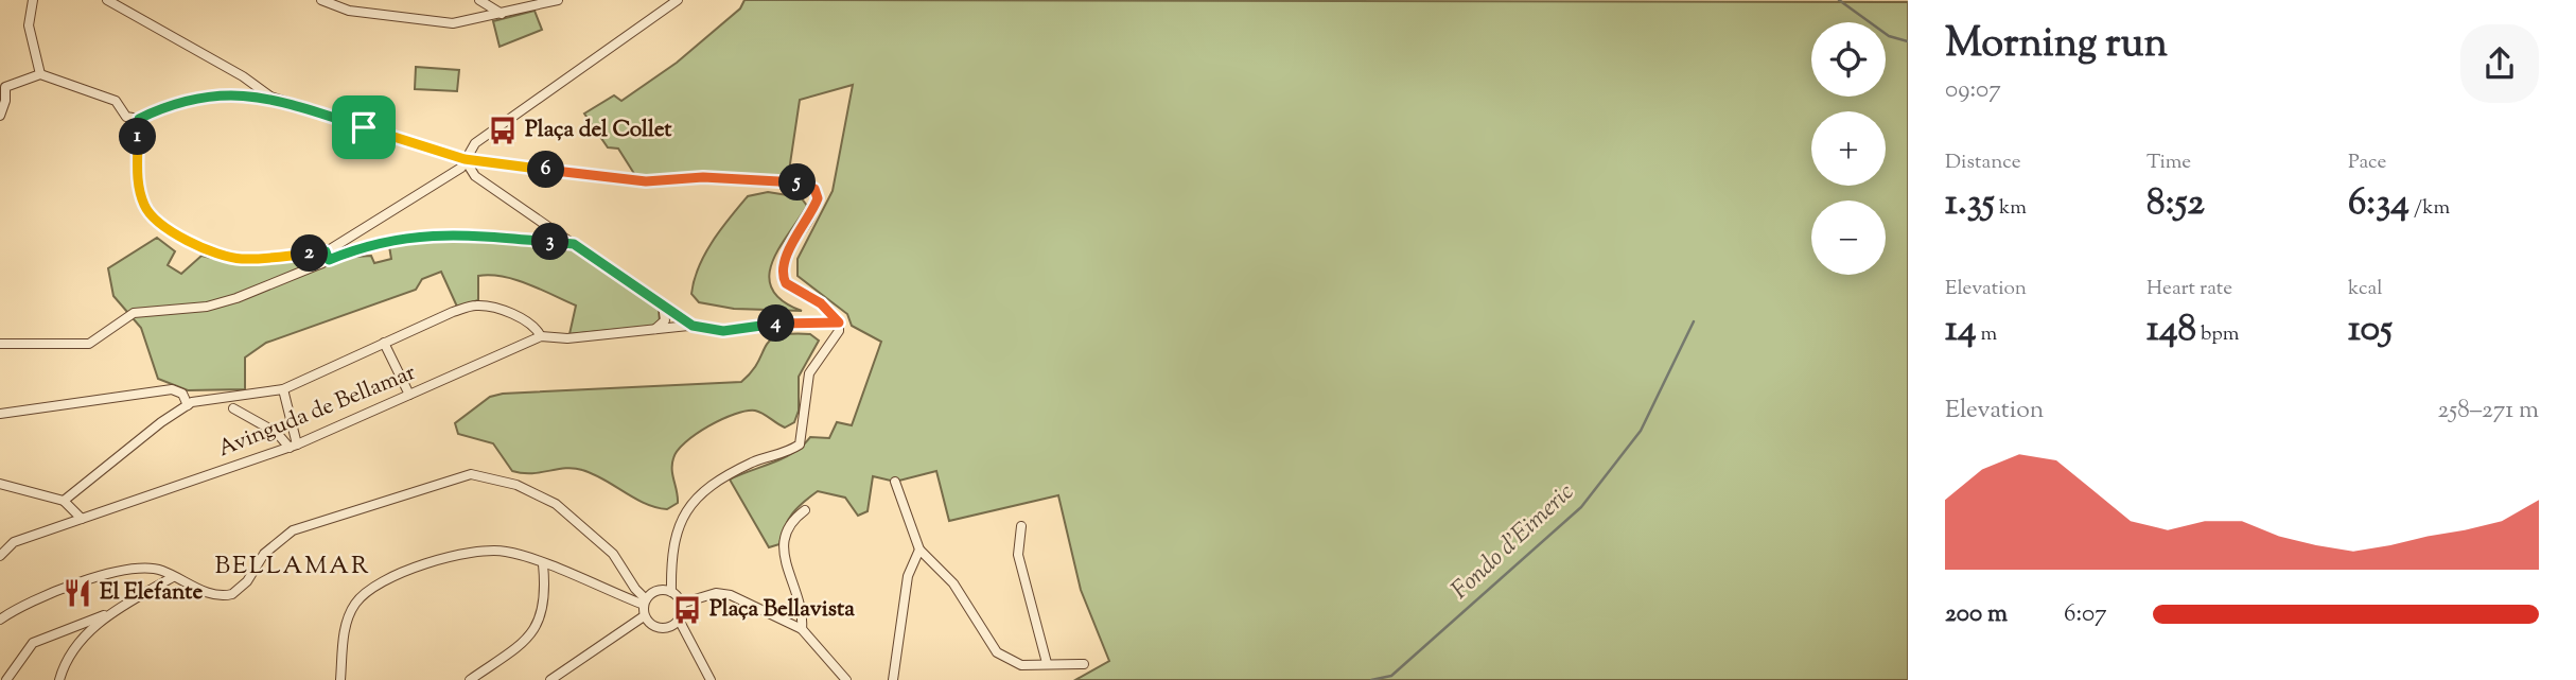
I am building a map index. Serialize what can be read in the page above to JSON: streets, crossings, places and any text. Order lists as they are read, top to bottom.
{
  "streets": {
    "street": ["Avinguda de Bellamar"]
  },
  "districts": ["BELLAMAR"],
  "water": ["Fondo d'Eimeric"],
  "places": {
    "bus stop": ["Plaça del Collet", "Plaça Bellavista"],
    "restaurant": ["El Elefante"]
  },
  "page": {
    "heading": ["Morning run", "09:07"],
    "map_buttons": ["+", "−"],
    "pins": [
      "1",
      "6",
      "5",
      "3",
      "2",
      "4"
    ],
    "stats": [
      ["Distance", "1.35 km"],
      ["Time", "8:52"],
      ["Pace", "6:34 /km"],
      ["Elevation", "14 m"],
      ["Heart rate", "148 bpm"],
      ["kcal", "105"]
    ],
    "chart": ["Elevation", "258–271 m"],
    "list": [
      {
        "name": "200 m",
        "note": "6:07"
      }
    ]
  }
}
